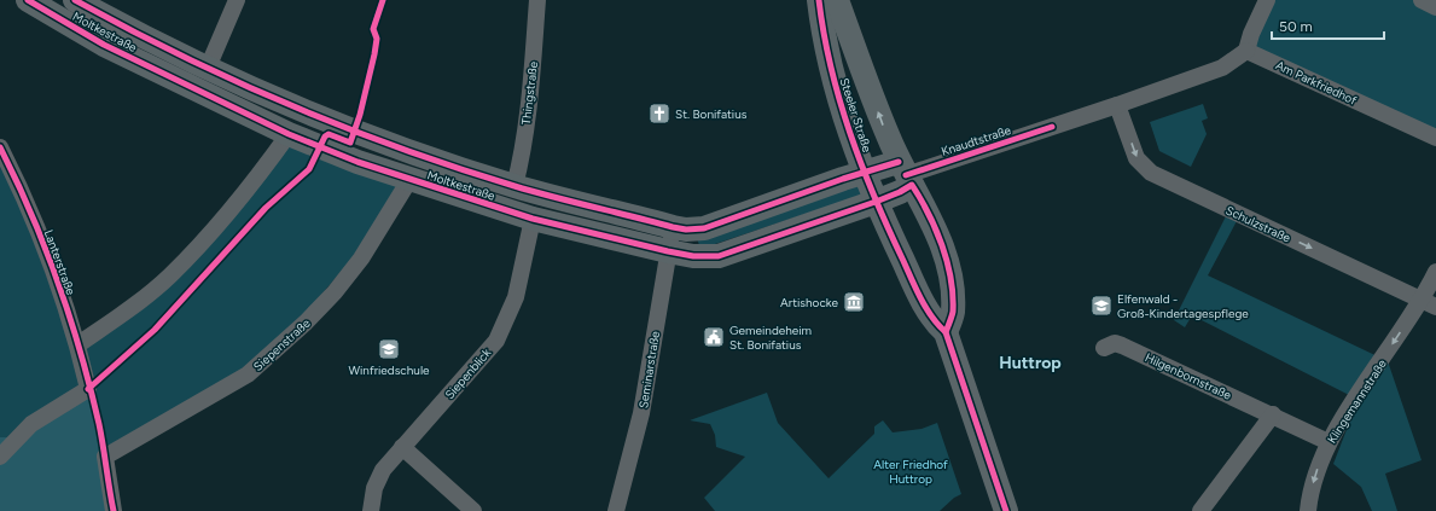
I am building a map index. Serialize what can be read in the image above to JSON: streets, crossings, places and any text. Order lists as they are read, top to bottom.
{
  "streets": {
    "street": [
      "Moltkestraße",
      "Am Parkfriedhof",
      "Thingstraße",
      "Steeler Straße",
      "Knaudtstraße",
      "Schulzstraße",
      "Lanterstraße",
      "Siepenstraße",
      "Seminarstraße",
      "Siepenblick",
      "Hilgenbornstraße",
      "Klingemannstraße"
    ]
  },
  "crossings": [
    ["Moltkestraße", "Thingstraße"],
    ["Moltkestraße", "Steeler Straße"],
    ["Moltkestraße", "Knaudtstraße"],
    ["Moltkestraße", "Siepenstraße"],
    ["Moltkestraße", "Seminarstraße"],
    ["Moltkestraße", "Siepenblick"],
    ["Am Parkfriedhof", "Knaudtstraße"],
    ["Steeler Straße", "Knaudtstraße"],
    ["Knaudtstraße", "Schulzstraße"],
    ["Schulzstraße", "Klingemannstraße"],
    ["Hilgenbornstraße", "Klingemannstraße"]
  ],
  "one_way": ["Schulzstraße"],
  "districts": ["Huttrop"],
  "parks": ["Alter Friedhof Huttrop"],
  "places": {
    "church": ["St. Bonifatius"],
    "museum": ["Artishocke"],
    "school or university": ["Elfenwald - Groß-Kindertagespflege", "Winfriedschule"],
    "public building": ["Gemeindeheim St. Bonifatius"]
  },
  "scale_bar": "50 m"
}
